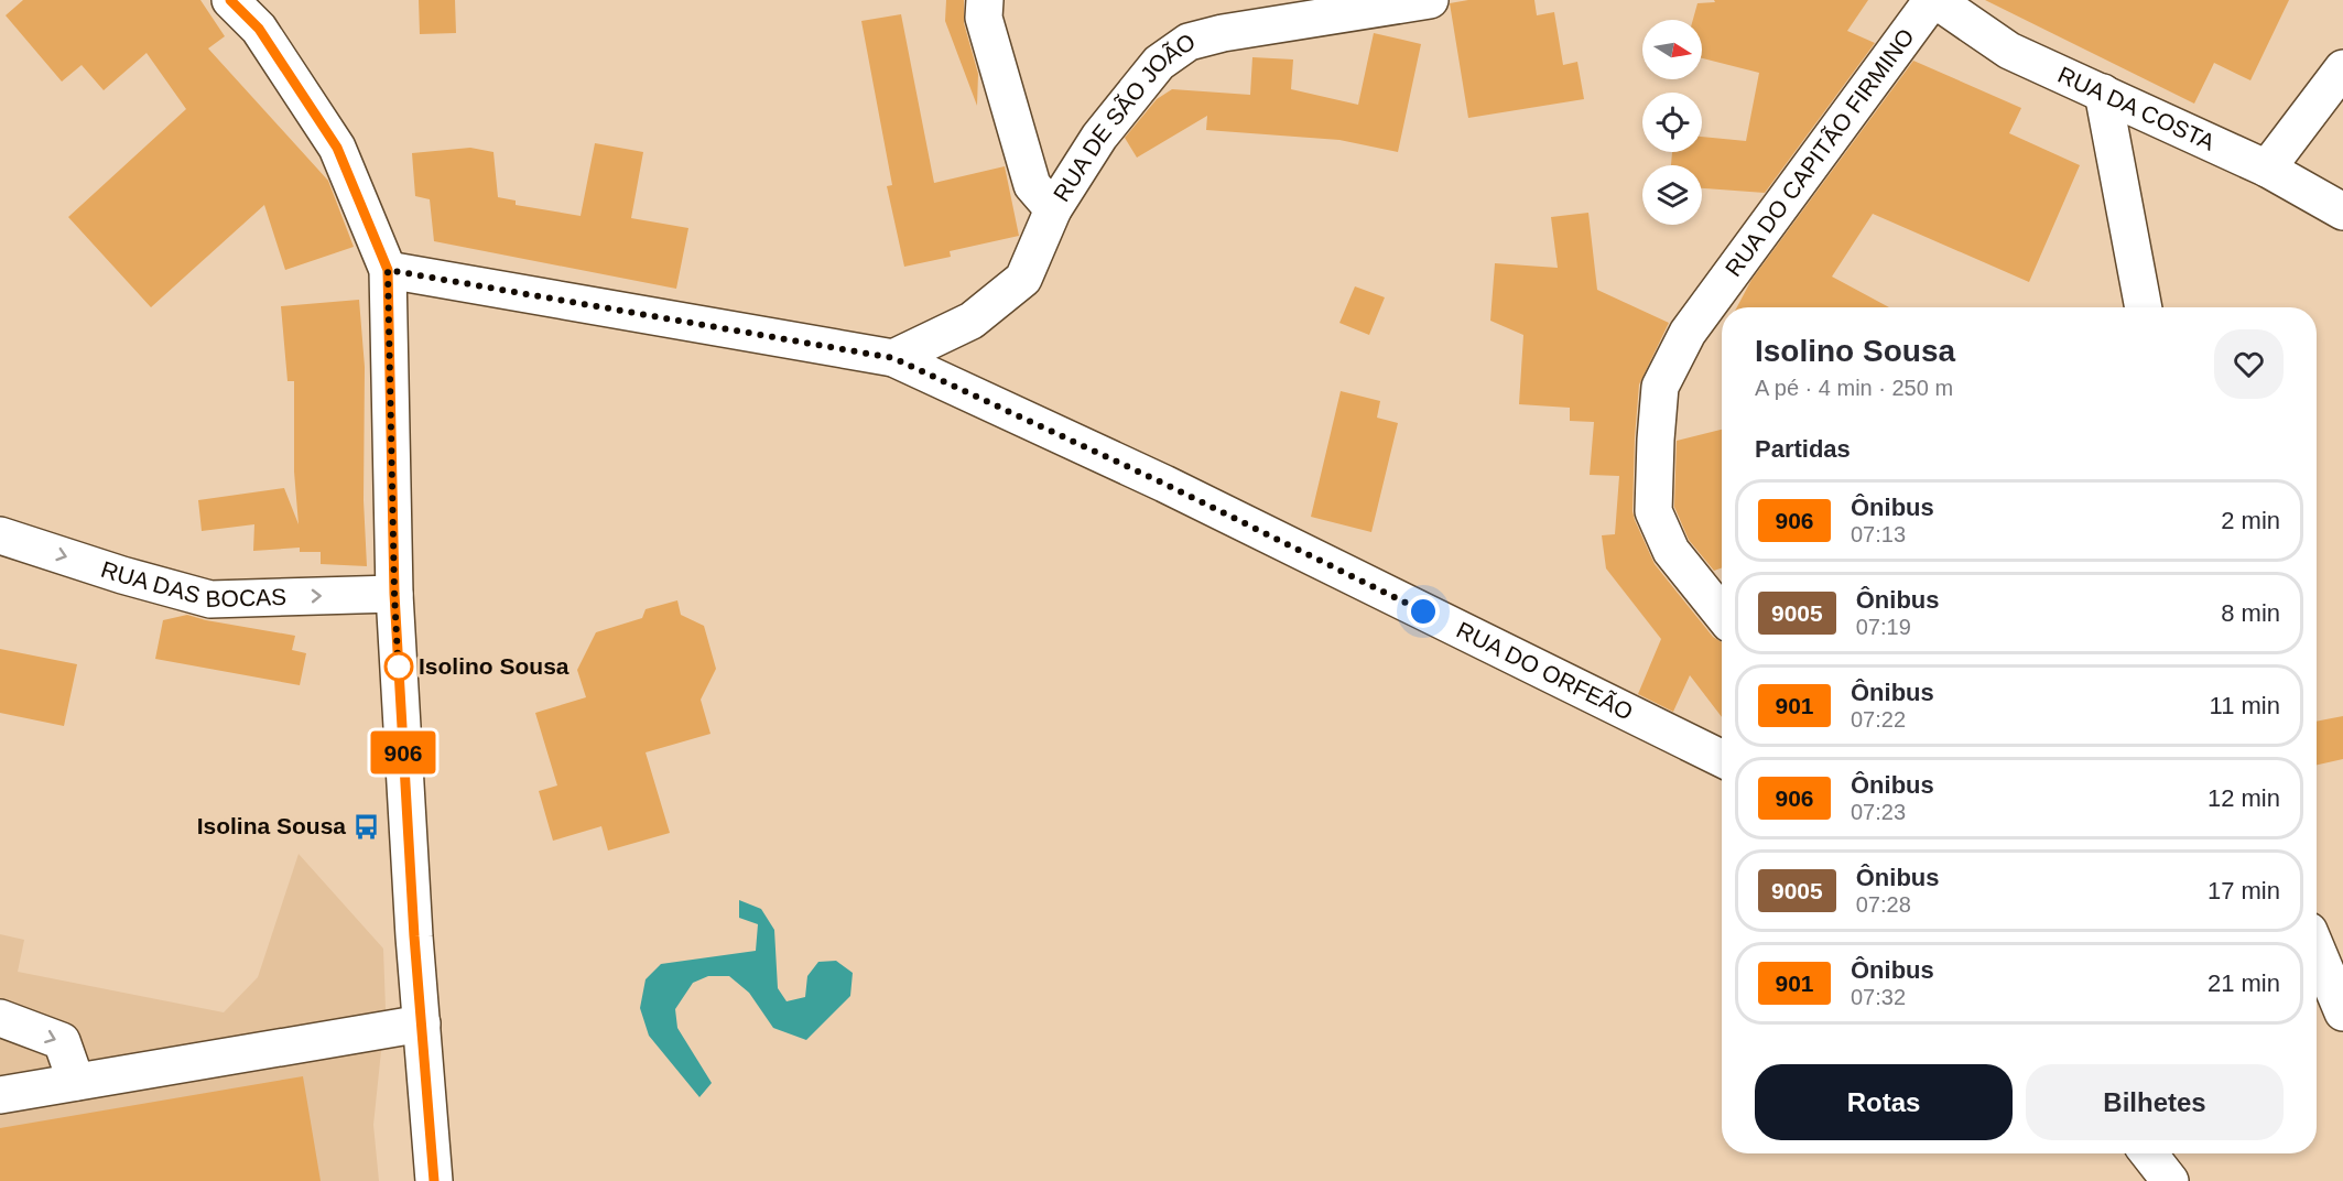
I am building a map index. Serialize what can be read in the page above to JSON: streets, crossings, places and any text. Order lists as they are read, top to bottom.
{
  "streets": {
    "street": [
      "RUA DA COSTA",
      "RUA DE SÃO JOÃO",
      "RUA DO CAPITÃO FIRMINO",
      "RUA DAS BOCAS",
      "RUA DO ORFEÃO"
    ]
  },
  "crossings": [
    ["RUA DA COSTA", "RUA DO CAPITÃO FIRMINO"],
    ["RUA DE SÃO JOÃO", "RUA DO ORFEÃO"]
  ],
  "one_way": ["RUA DAS BOCAS"],
  "places": {
    "other": ["Isolino Sousa"],
    "bus stop": ["Isolina Sousa"]
  },
  "lines": ["bus line 906"],
  "north": "right",
  "page": {
    "on_map": "906",
    "heading": [
      ["Isolino Sousa", "A pé · 4 min · 250 m"],
      "Partidas"
    ],
    "list": [
      {
        "mark": "906",
        "name": "Ônibus",
        "note": "07:13",
        "value": "2 min"
      },
      {
        "mark": "9005",
        "name": "Ônibus",
        "note": "07:19",
        "value": "8 min"
      },
      {
        "mark": "901",
        "name": "Ônibus",
        "note": "07:22",
        "value": "11 min"
      },
      {
        "mark": "906",
        "name": "Ônibus",
        "note": "07:23",
        "value": "12 min"
      },
      {
        "mark": "9005",
        "name": "Ônibus",
        "note": "07:28",
        "value": "17 min"
      },
      {
        "mark": "901",
        "name": "Ônibus",
        "note": "07:32",
        "value": "21 min"
      }
    ],
    "buttons": ["Rotas", "Bilhetes"]
  }
}
